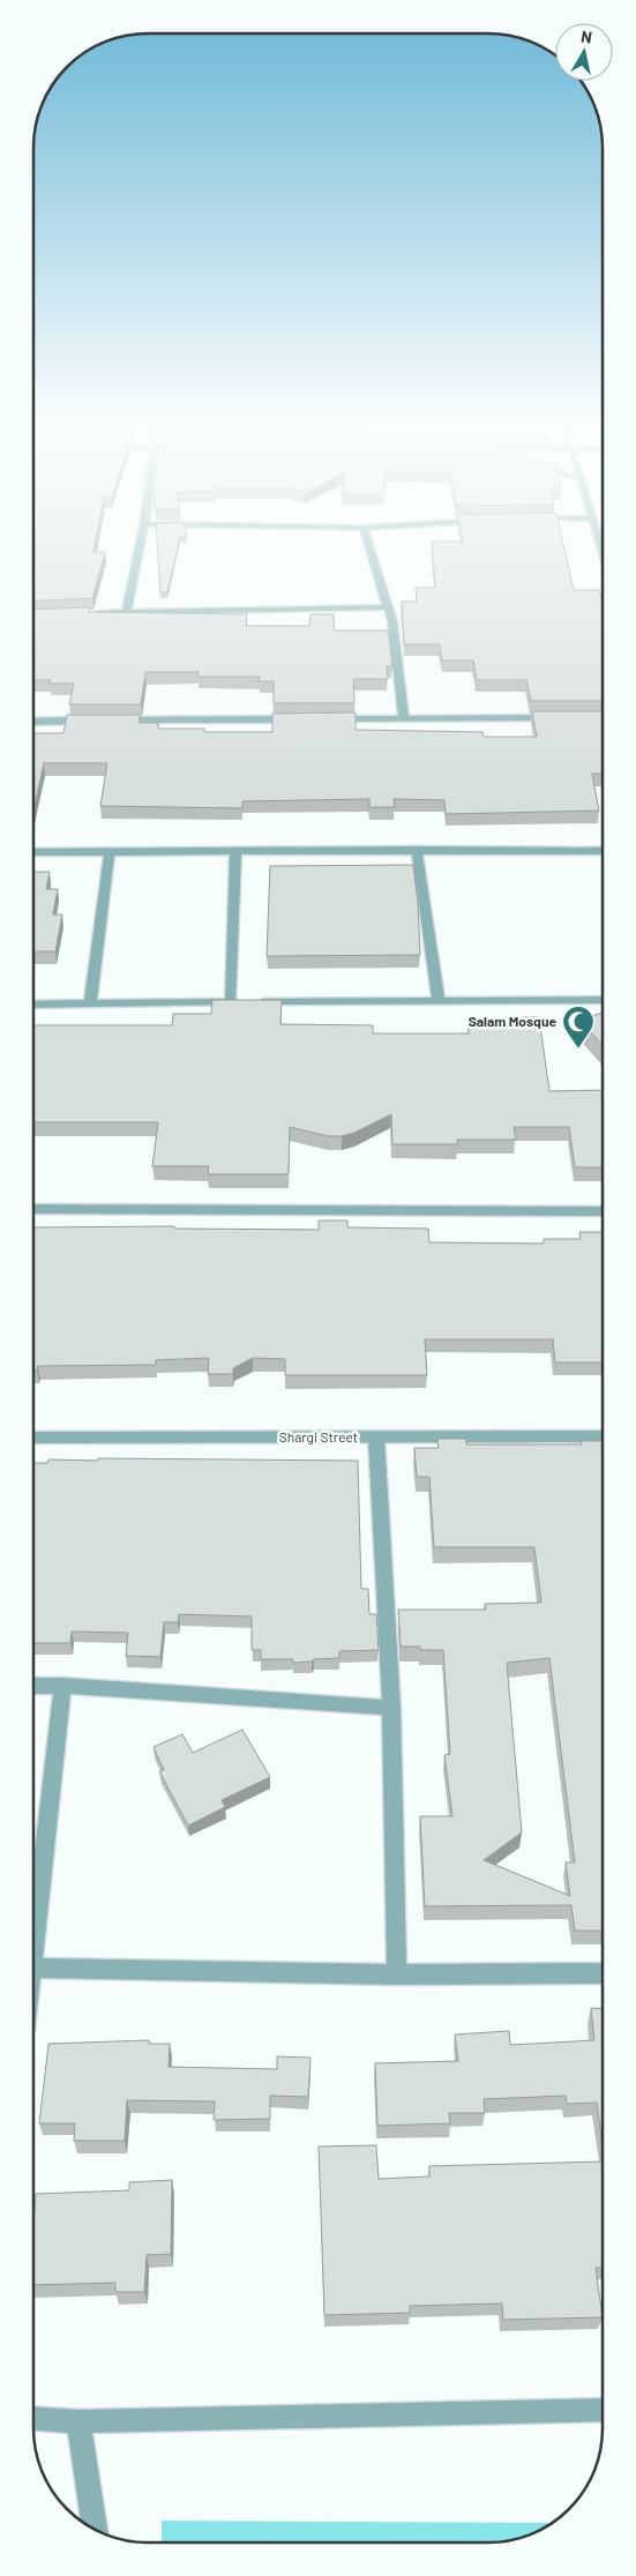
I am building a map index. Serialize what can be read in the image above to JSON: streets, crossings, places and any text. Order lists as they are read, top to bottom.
{
  "streets": {
    "street": ["Shargi Street"]
  },
  "places": {
    "mosque": ["Salam Mosque"]
  },
  "north": "top"
}
